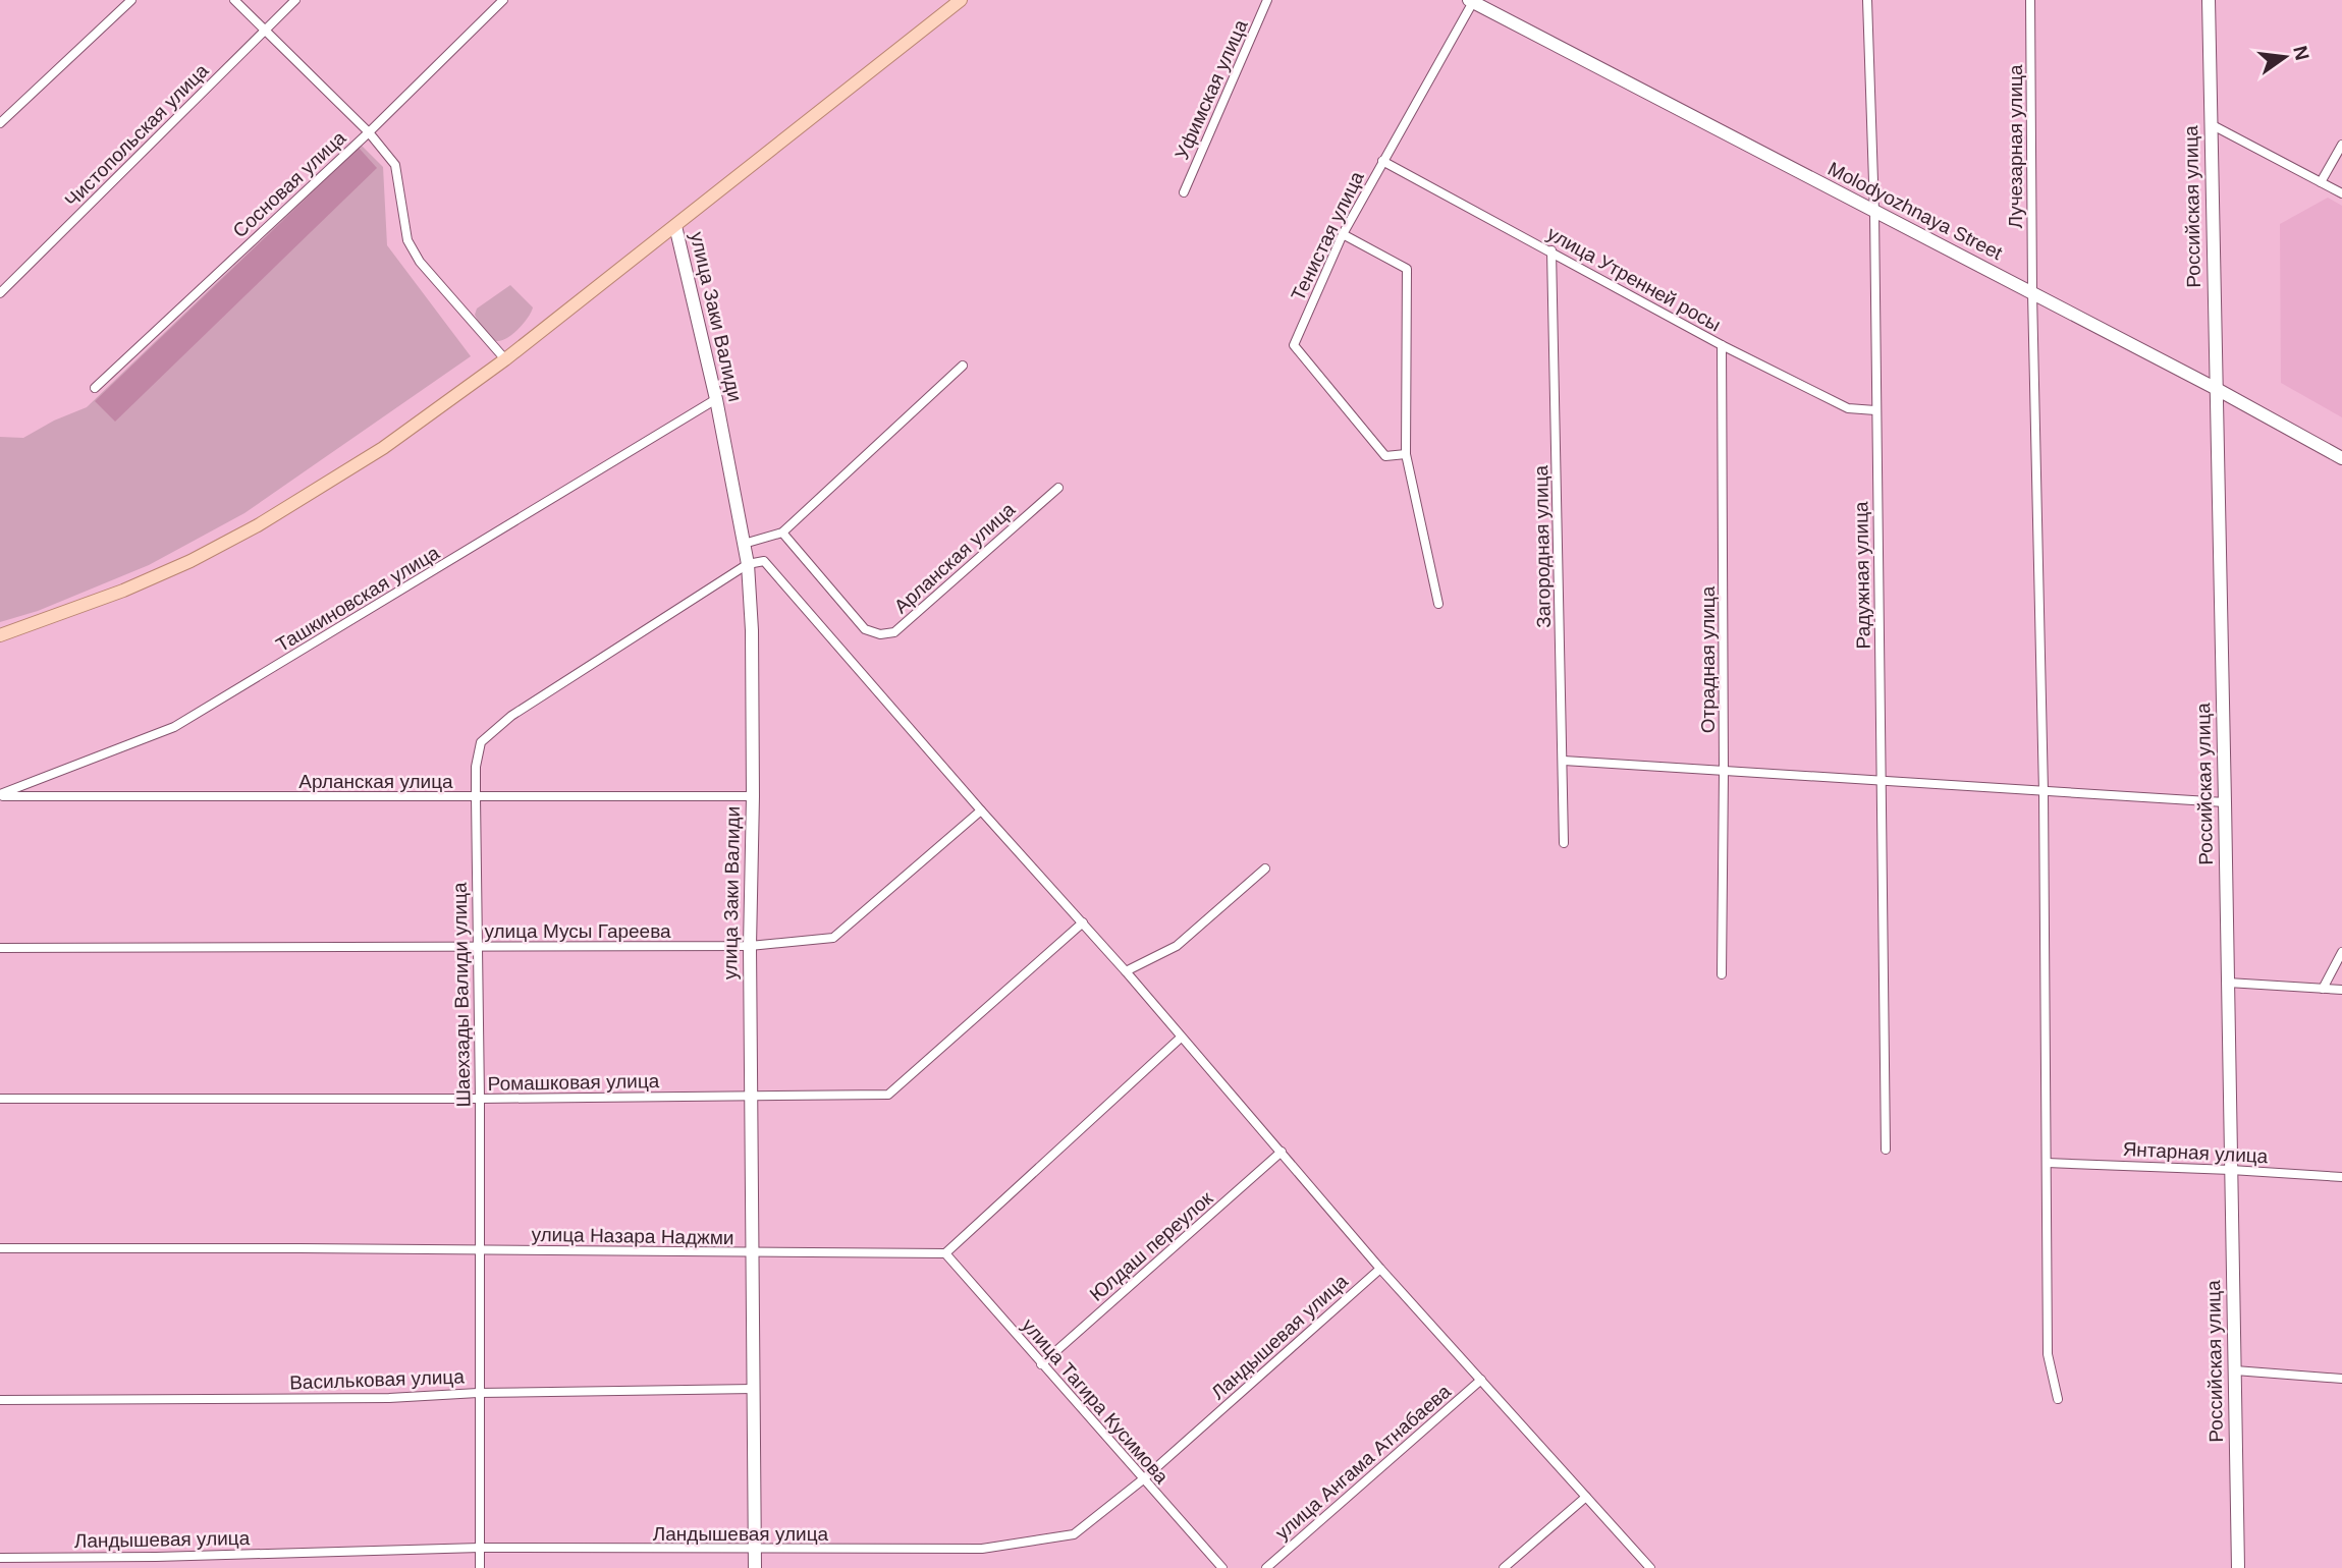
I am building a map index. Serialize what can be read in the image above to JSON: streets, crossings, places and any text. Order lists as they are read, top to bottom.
{
  "streets": {
    "street": [
      "Уфимская улица",
      "Чистопольская улица",
      "Лучезарная улица",
      "Сосновая улица",
      "Российская улица",
      "Molodyozhnaya Street",
      "Тенистая улица",
      "улица Утренней росы",
      "улица Заки Валиди",
      "Загородная улица",
      "Арланская улица",
      "Радужная улица",
      "Ташкиновская улица",
      "Отрадная улица",
      "улица Мусы Гареева",
      "Шаехзады Валиди улица",
      "Ромашковая улица",
      "Янтарная улица",
      "улица Назара Наджми",
      "Юлдаш переулок",
      "Ландышевая улица",
      "Васильковая улица",
      "улица Тагира Кусимова",
      "улица Ангама Атнабаева"
    ]
  },
  "crossings": [
    ["Лучезарная улица", "Molodyozhnaya Street"],
    ["Лучезарная улица", "Янтарная улица"],
    ["Российская улица", "Molodyozhnaya Street"],
    ["Российская улица", "Янтарная улица"],
    ["Molodyozhnaya Street", "Тенистая улица"],
    ["Molodyozhnaya Street", "Радужная улица"],
    ["Тенистая улица", "улица Утренней росы"],
    ["улица Утренней росы", "Загородная улица"],
    ["улица Утренней росы", "Радужная улица"],
    ["улица Утренней росы", "Отрадная улица"],
    ["улица Заки Валиди", "Арланская улица"],
    ["улица Заки Валиди", "Ташкиновская улица"],
    ["улица Заки Валиди", "улица Мусы Гареева"],
    ["улица Заки Валиди", "Шаехзады Валиди улица"],
    ["улица Заки Валиди", "Ромашковая улица"],
    ["улица Заки Валиди", "улица Назара Наджми"],
    ["улица Заки Валиди", "Ландышевая улица"],
    ["улица Заки Валиди", "Васильковая улица"],
    ["Арланская улица", "Ташкиновская улица"],
    ["Арланская улица", "Шаехзады Валиди улица"],
    ["улица Мусы Гареева", "Шаехзады Валиди улица"],
    ["Шаехзады Валиди улица", "Ромашковая улица"],
    ["Шаехзады Валиди улица", "улица Назара Наджми"],
    ["Шаехзады Валиди улица", "Ландышевая улица"],
    ["Шаехзады Валиди улица", "Васильковая улица"],
    ["улица Назара Наджми", "улица Тагира Кусимова"],
    ["Юлдаш переулок", "улица Тагира Кусимова"],
    ["Ландышевая улица", "улица Тагира Кусимова"]
  ],
  "north": "right"
}
